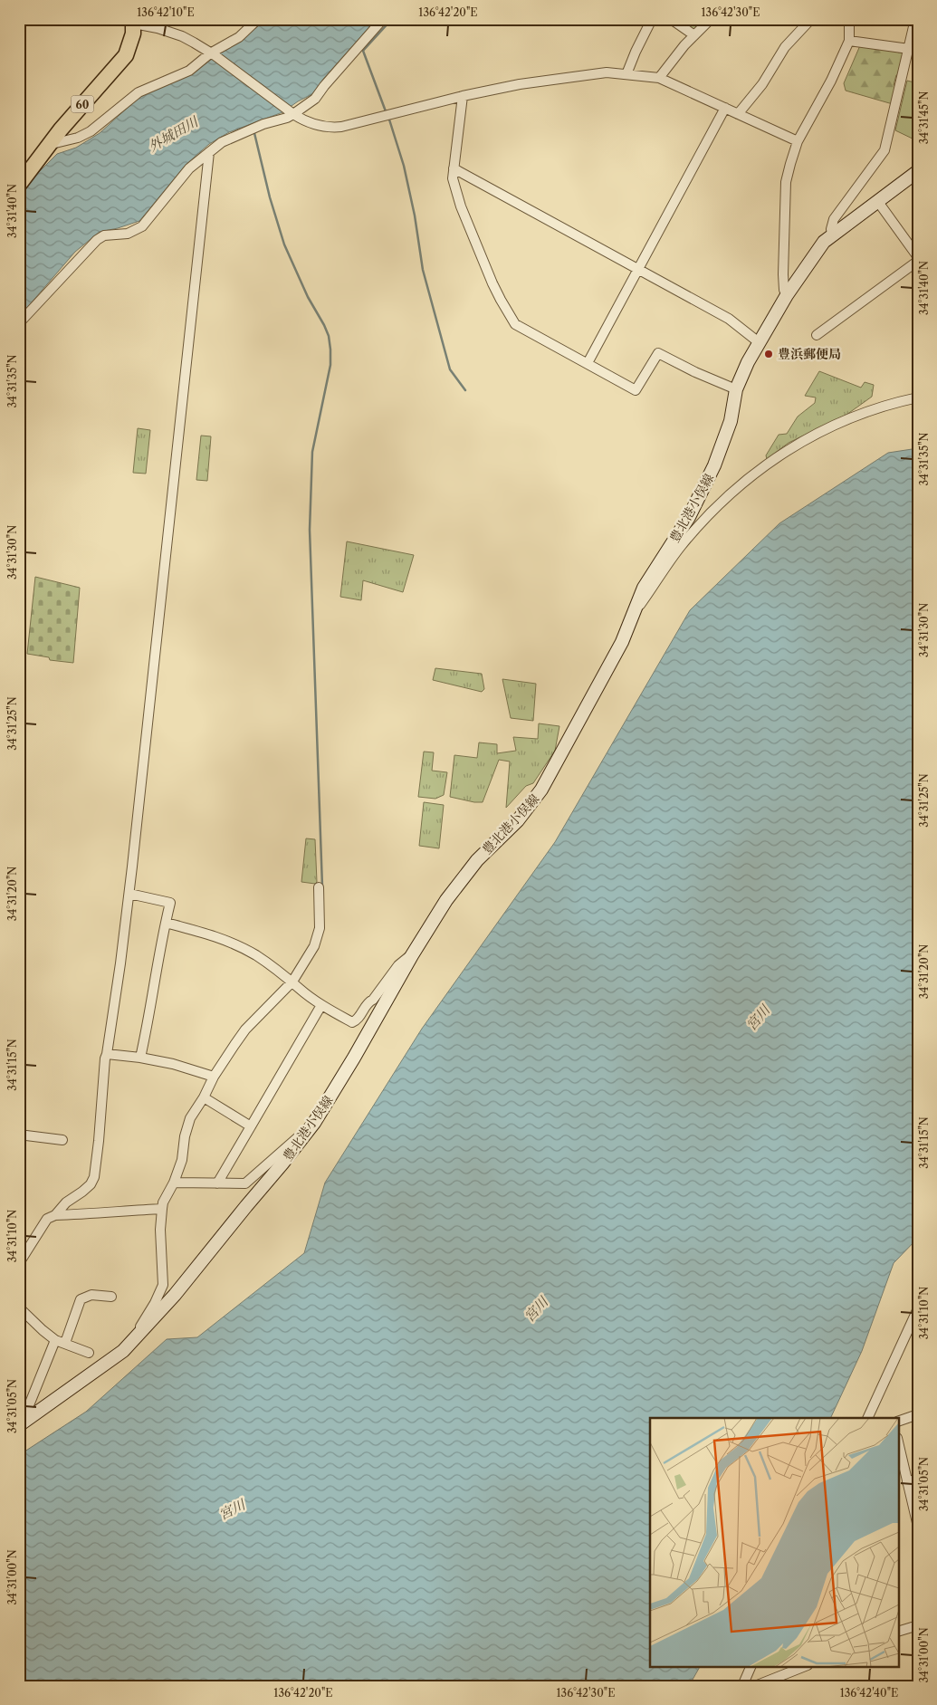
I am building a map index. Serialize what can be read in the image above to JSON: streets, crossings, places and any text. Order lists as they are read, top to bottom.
{
  "streets": {
    "main road": ["60", "豊北港小俣線"]
  },
  "water": ["外城田川", "宮川"],
  "places": ["豊浜郵便局"],
  "coordinates": [
    "136°42'10\"E",
    "136°42'20\"E",
    "136°42'30\"E",
    "34°31'45\"N",
    "34°31'40\"N",
    "34°31'35\"N",
    "34°31'30\"N",
    "34°31'25\"N",
    "34°31'20\"N",
    "34°31'15\"N",
    "34°31'10\"N",
    "34°31'05\"N",
    "34°31'00\"N",
    "136°42'40\"E"
  ]
}
